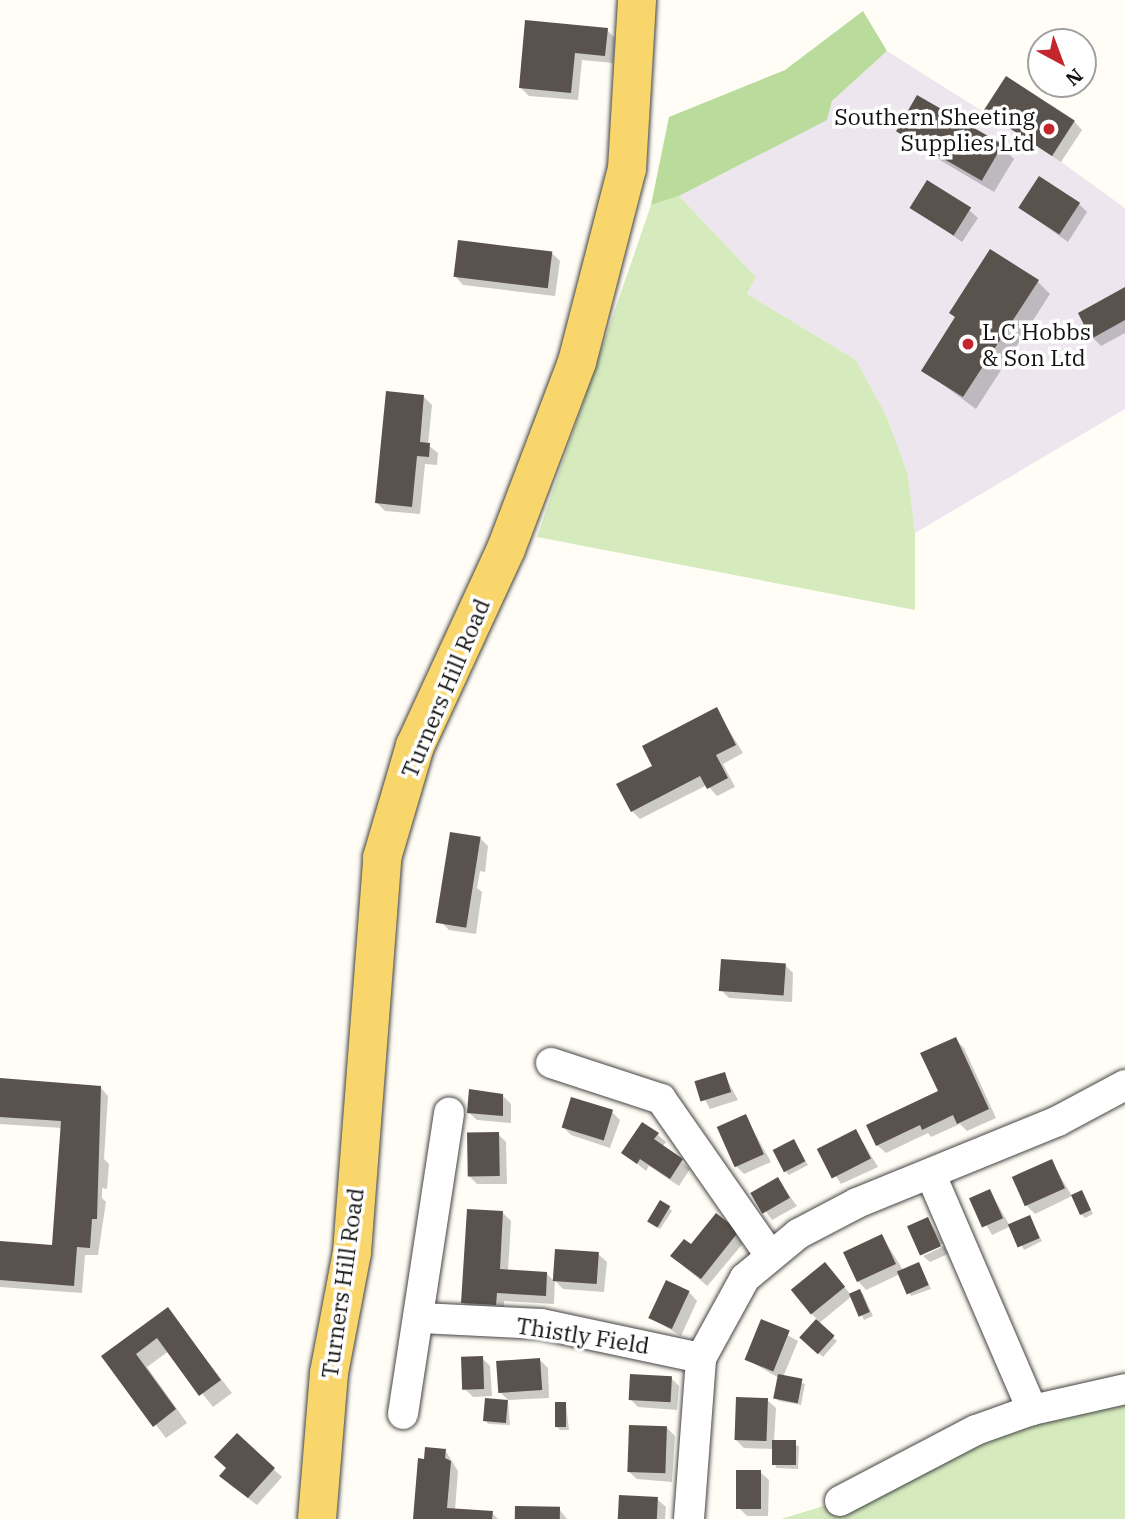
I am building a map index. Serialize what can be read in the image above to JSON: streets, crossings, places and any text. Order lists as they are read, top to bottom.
{
  "streets": {
    "main road": ["Turners Hill Road"],
    "street": ["Thistly Field"]
  },
  "places": ["Southern Sheeting Supplies Ltd", "L C Hobbs & Son Ltd"],
  "north": "bottom right"
}
